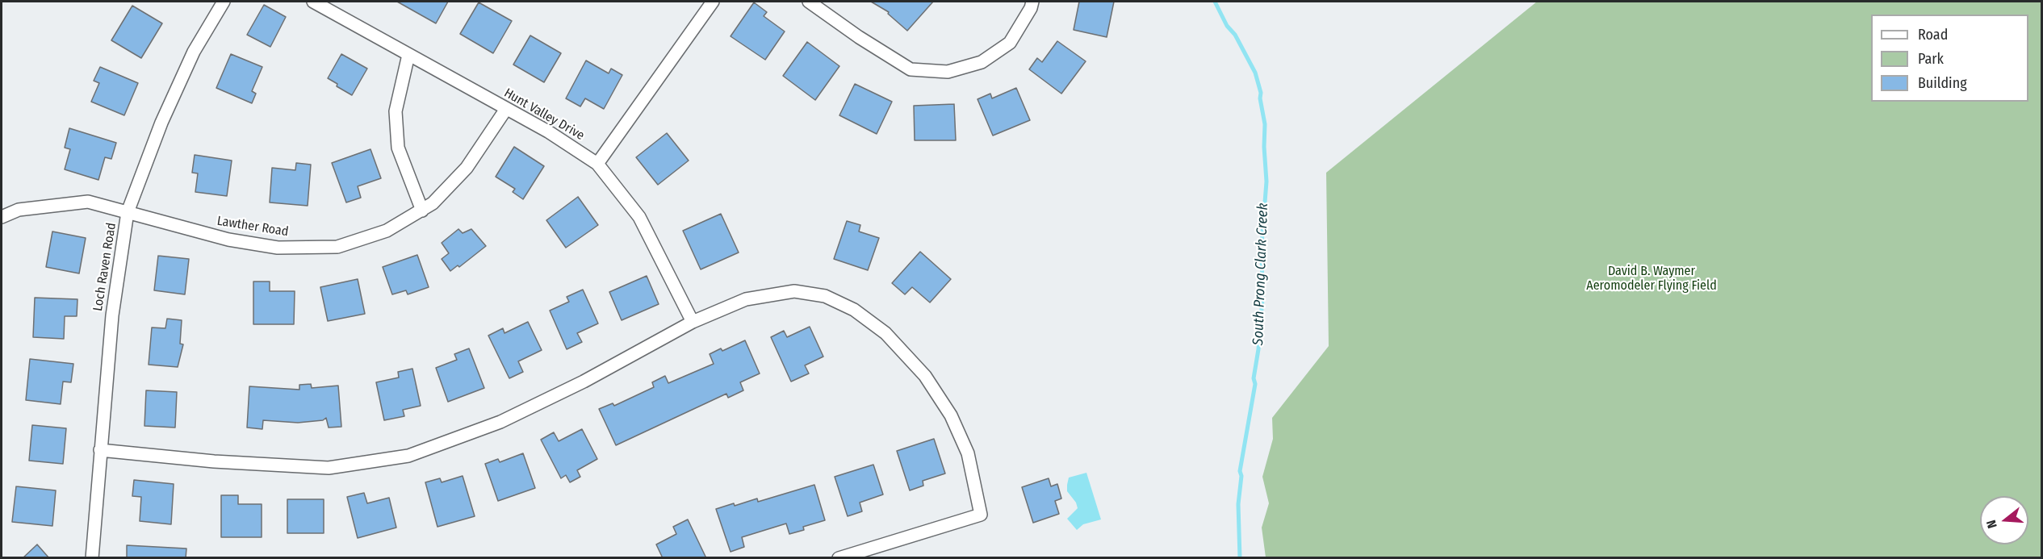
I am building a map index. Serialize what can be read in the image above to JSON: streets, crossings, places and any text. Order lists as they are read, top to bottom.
{
  "streets": {
    "street": ["Hunt Valley Drive", "Lawther Road", "Loch Raven Road"]
  },
  "crossings": [
    ["Hunt Valley Drive", "Lawther Road"],
    ["Lawther Road", "Loch Raven Road"]
  ],
  "water": ["South Prong Clark Creek"],
  "parks": ["David B. Waymer Aeromodeler Flying Field"],
  "legend": ["Road", "Park", "Building"],
  "north": "left"
}
